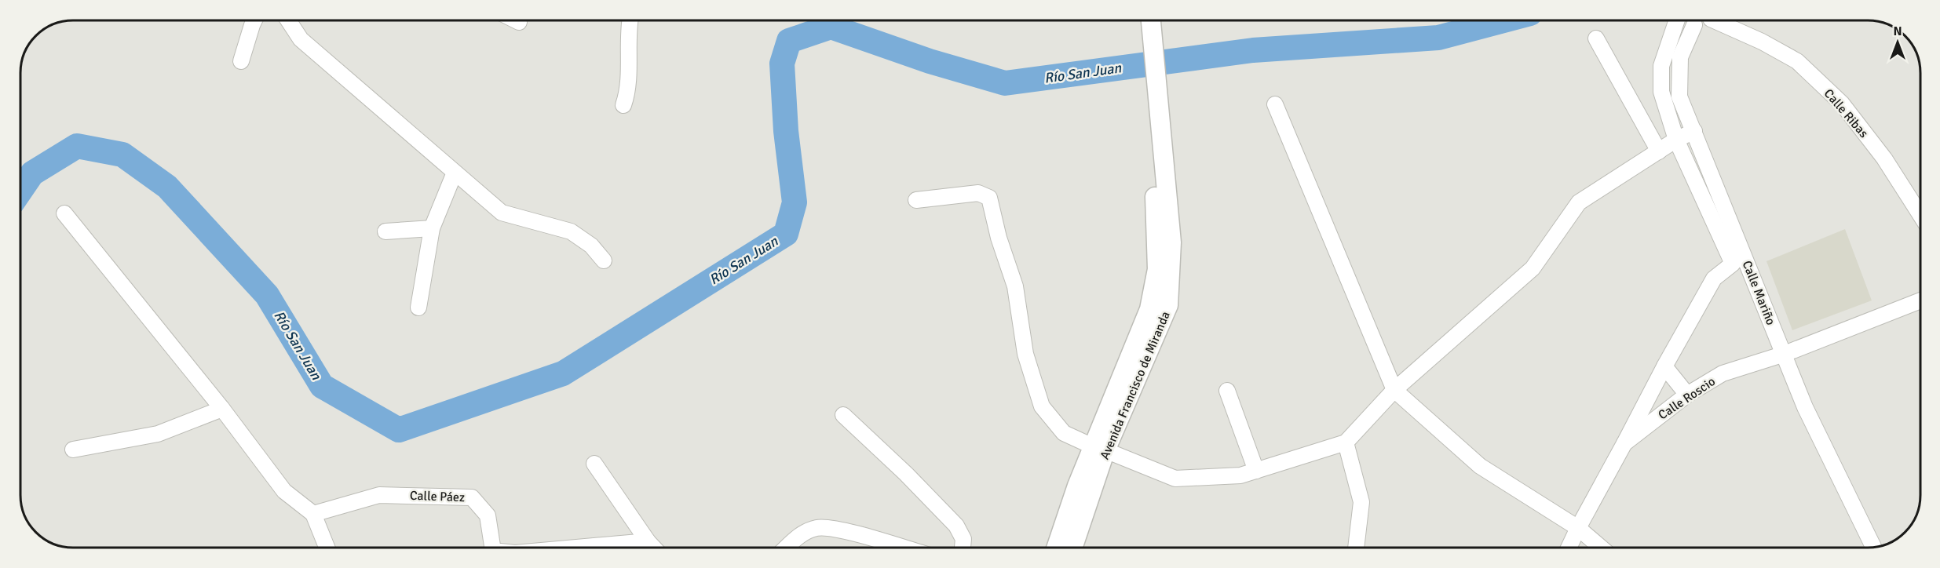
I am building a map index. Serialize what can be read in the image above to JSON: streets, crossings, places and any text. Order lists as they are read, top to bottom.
{
  "streets": {
    "main road": ["Avenida Francisco de Miranda"],
    "street": [
      "Calle Ribas",
      "Calle Mariño",
      "Calle Roscio",
      "Calle Páez"
    ]
  },
  "crossings": [
    ["Calle Mariño", "Calle Roscio"]
  ],
  "water": ["Río San Juan"],
  "north": "top"
}
